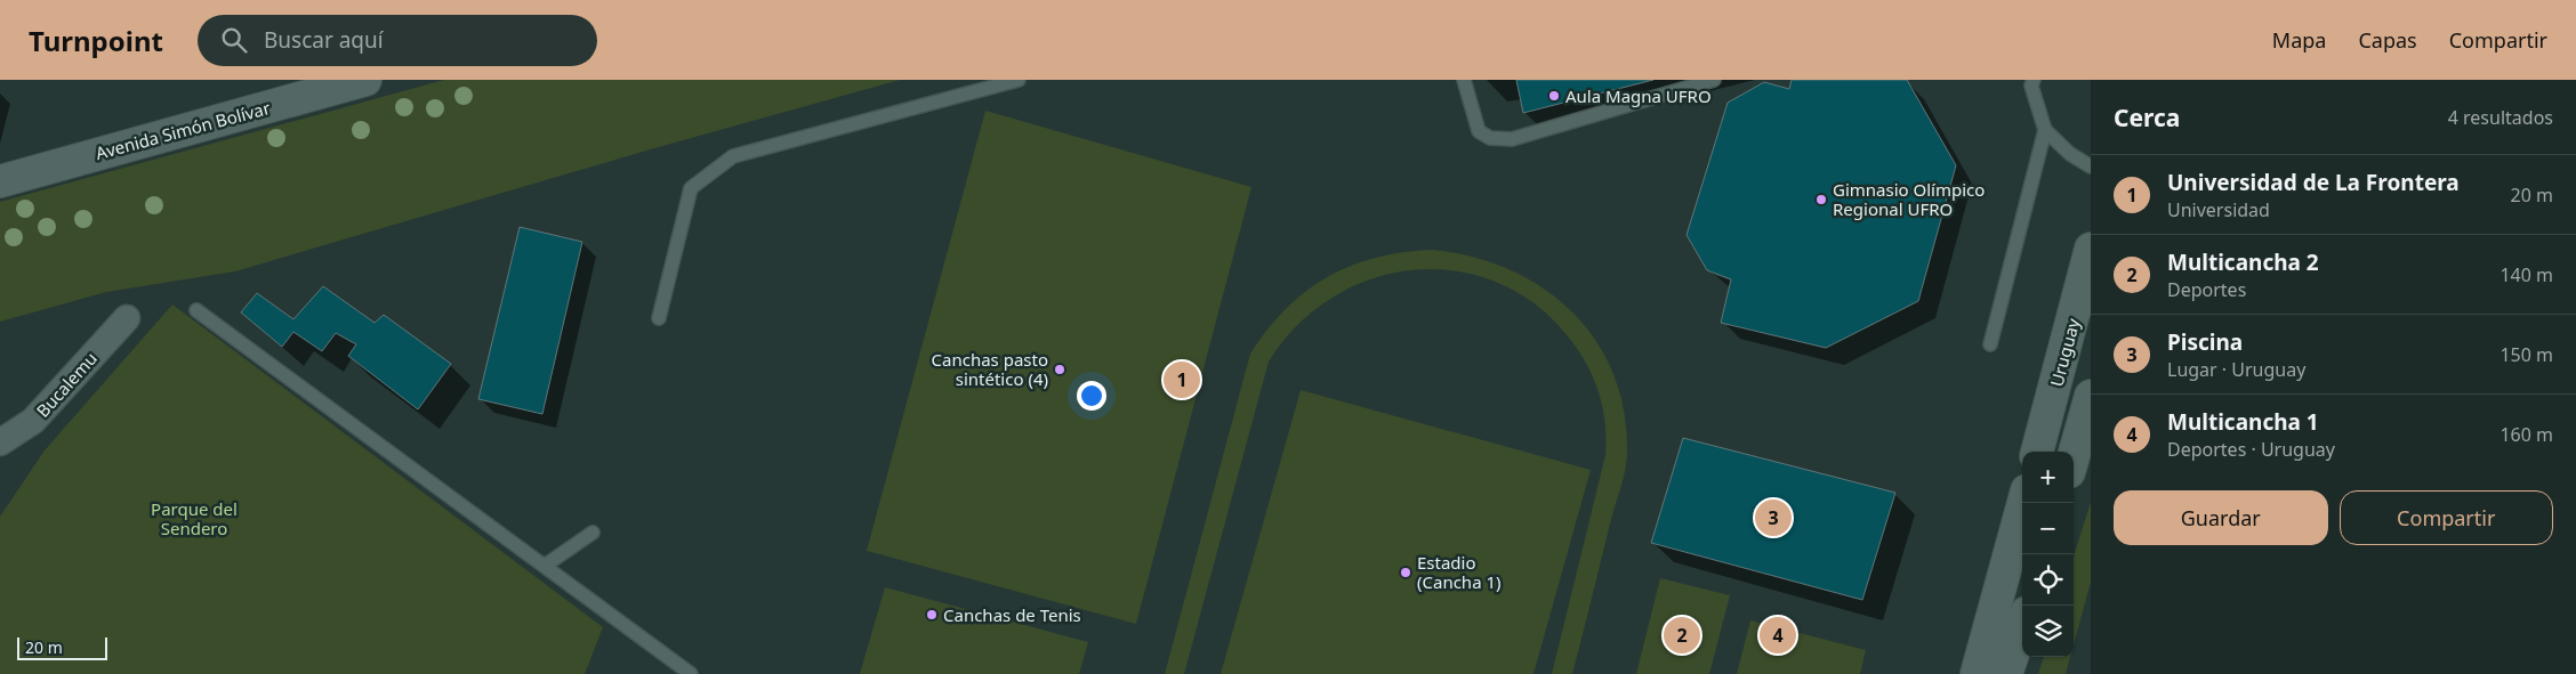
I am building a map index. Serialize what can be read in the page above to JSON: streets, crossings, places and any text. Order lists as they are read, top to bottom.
{
  "streets": {
    "main road": ["Avenida Simón Bolívar", "Uruguay"],
    "street": ["Bucalemu"]
  },
  "parks": ["Parque del Sendero"],
  "places": [
    "Aula Magna UFRO",
    "Gimnasio Olímpico Regional UFRO",
    "Canchas pasto sintético (4)",
    "Estadio (Cancha 1)",
    "Canchas de Tenis"
  ],
  "scale_bar": "20 m",
  "page": {
    "header": "Turnpoint",
    "search": "Buscar aquí",
    "nav": ["Mapa", "Capas", "Compartir"],
    "heading": ["Cerca", "4 resultados"],
    "list": [
      {
        "mark": "1",
        "name": "Universidad de La Frontera",
        "note": "Universidad",
        "value": "20 m"
      },
      {
        "mark": "2",
        "name": "Multicancha 2",
        "note": "Deportes",
        "value": "140 m"
      },
      {
        "mark": "3",
        "name": "Piscina",
        "note": "Lugar · Uruguay",
        "value": "150 m"
      },
      {
        "mark": "4",
        "name": "Multicancha 1",
        "note": "Deportes · Uruguay",
        "value": "160 m"
      }
    ],
    "pins": [
      "1",
      "3",
      "2",
      "4"
    ],
    "map_buttons": ["+", "−"],
    "buttons": ["Guardar", "Compartir"],
    "scale": "20 m"
  }
}
